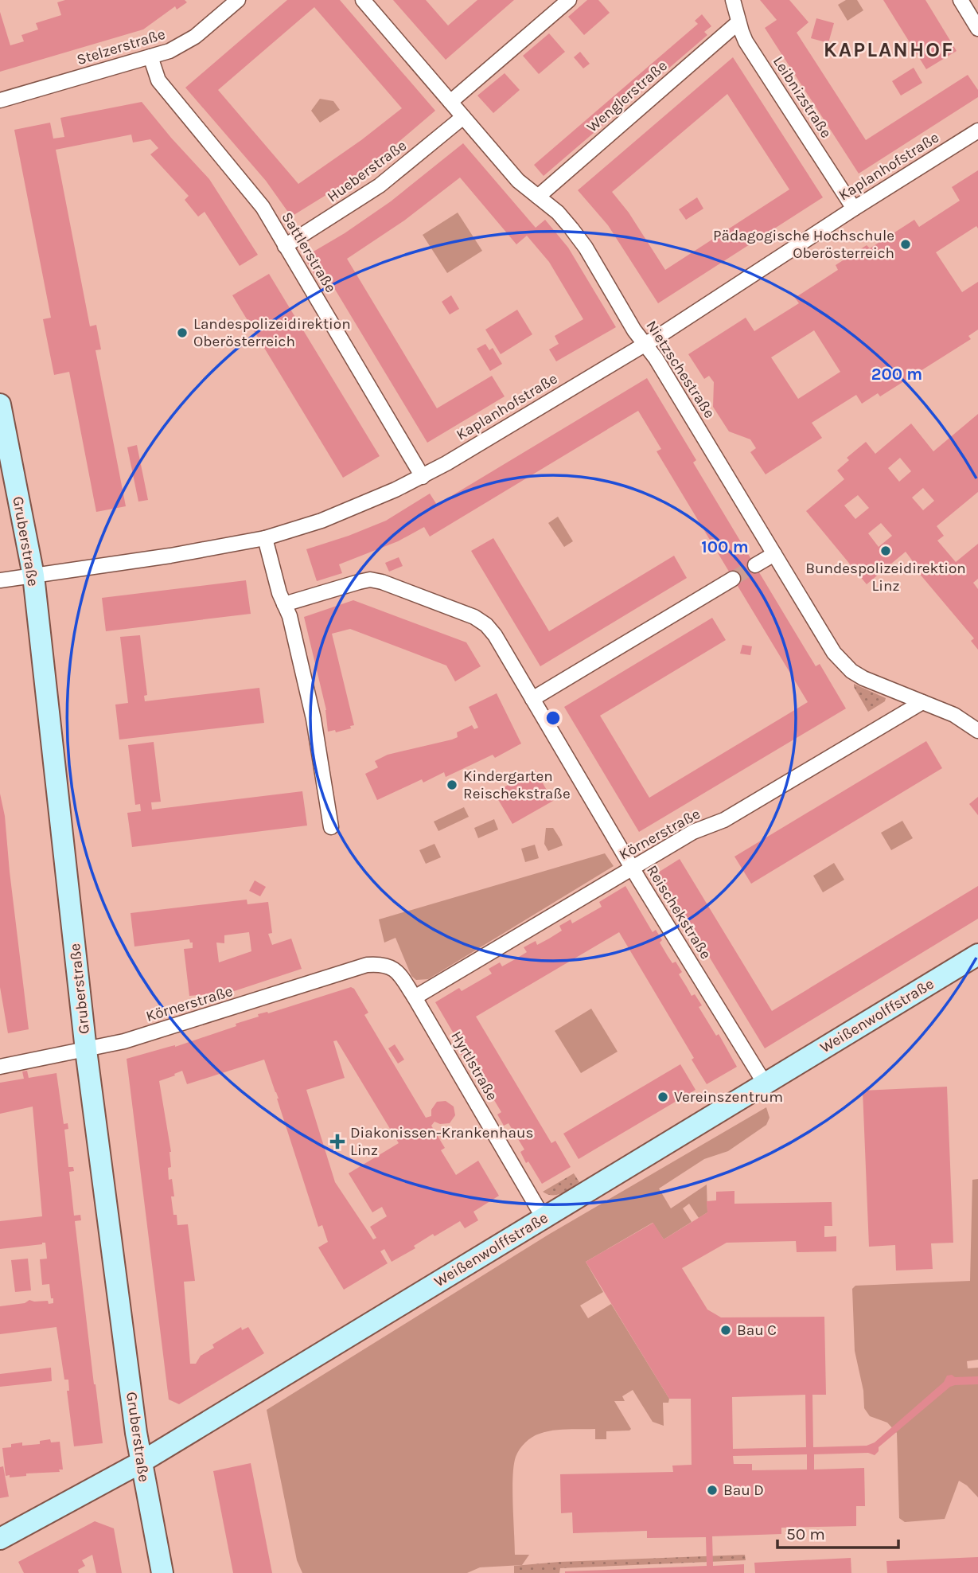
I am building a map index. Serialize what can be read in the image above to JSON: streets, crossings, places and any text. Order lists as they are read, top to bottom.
{
  "streets": {
    "main road": ["Gruberstraße", "Weißenwolffstraße"],
    "street": [
      "Stelzerstraße",
      "Wenglerstraße",
      "Leibnizstraße",
      "Kaplanhofstraße",
      "Hueberstraße",
      "Sattlerstraße",
      "Nietzschestraße",
      "Körnerstraße",
      "Reischekstraße",
      "Hyrtlstraße"
    ]
  },
  "crossings": [
    ["Stelzerstraße", "Sattlerstraße"],
    ["Wenglerstraße", "Leibnizstraße"],
    ["Wenglerstraße", "Nietzschestraße"],
    ["Leibnizstraße", "Kaplanhofstraße"],
    ["Kaplanhofstraße", "Sattlerstraße"],
    ["Kaplanhofstraße", "Nietzschestraße"],
    ["Kaplanhofstraße", "Gruberstraße"],
    ["Hueberstraße", "Sattlerstraße"],
    ["Hueberstraße", "Nietzschestraße"],
    ["Nietzschestraße", "Körnerstraße"],
    ["Gruberstraße", "Körnerstraße"],
    ["Gruberstraße", "Weißenwolffstraße"],
    ["Körnerstraße", "Reischekstraße"],
    ["Körnerstraße", "Hyrtlstraße"],
    ["Reischekstraße", "Weißenwolffstraße"],
    ["Weißenwolffstraße", "Hyrtlstraße"]
  ],
  "districts": ["KAPLANHOF"],
  "places": {
    "other": [
      "Pädagogische Hochschule Oberösterreich",
      "Landespolizeidirektion Oberösterreich",
      "Bundespolizeidirektion Linz",
      "Kindergarten Reischekstraße",
      "Vereinszentrum",
      "Bau C",
      "Bau D"
    ],
    "health": ["Diakonissen-Krankenhaus Linz"]
  },
  "scale_bar": "50 m",
  "rings": ["200 m", "100 m"]
}
